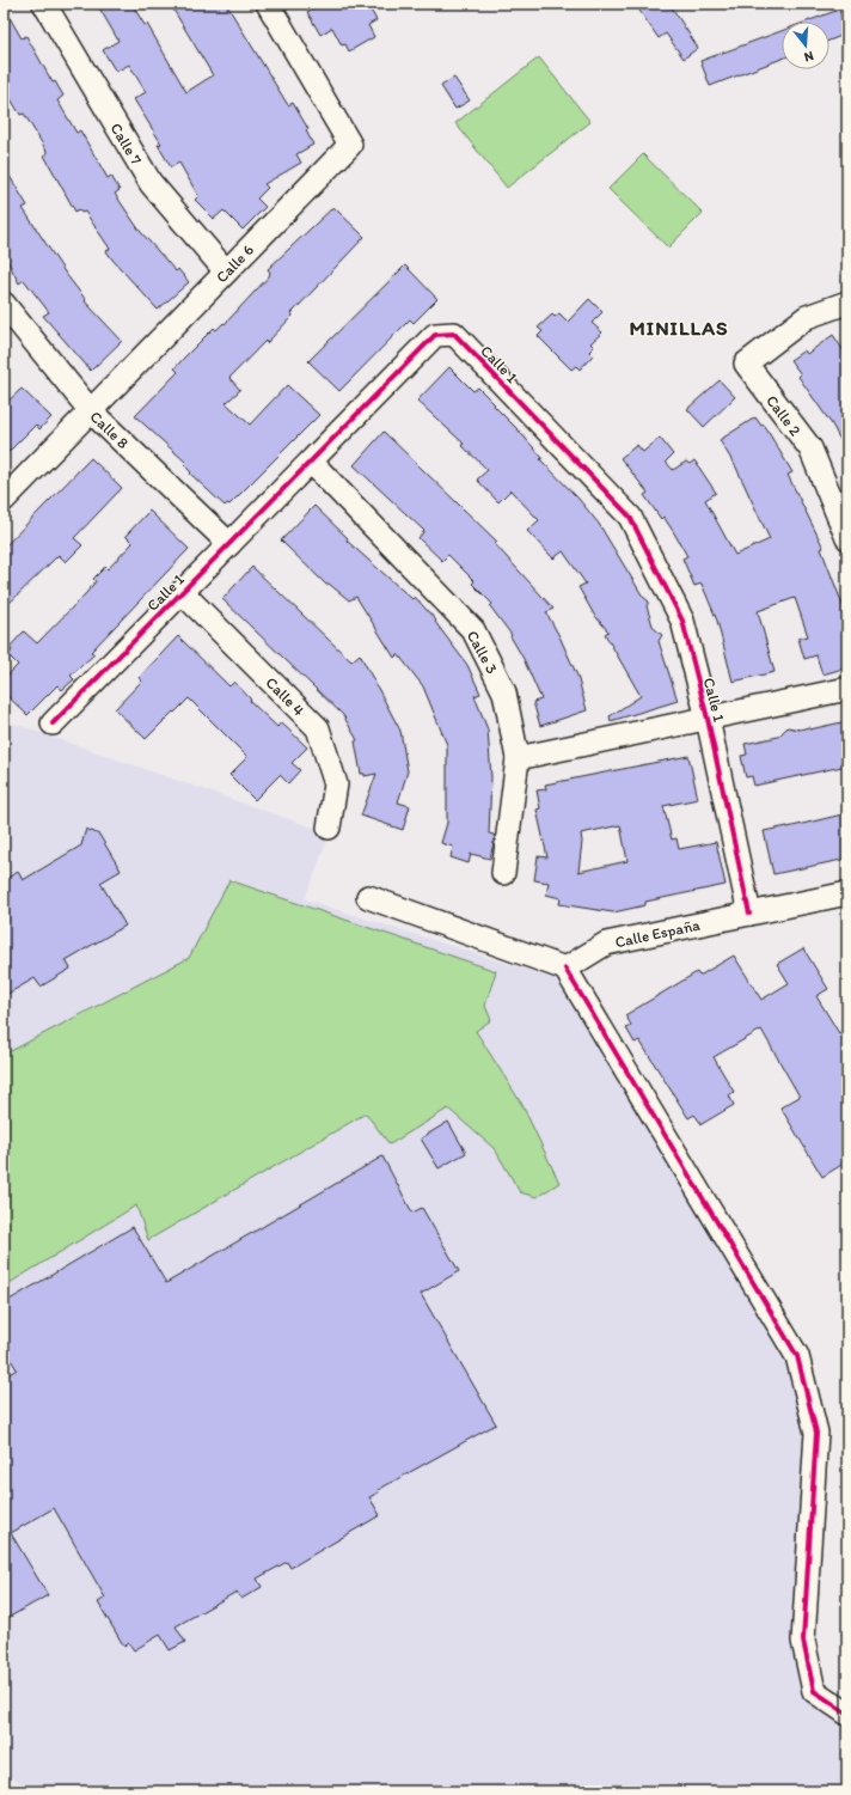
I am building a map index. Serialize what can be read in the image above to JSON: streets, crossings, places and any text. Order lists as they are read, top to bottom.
{
  "streets": {
    "street": [
      "Calle 7",
      "Calle 6",
      "Calle 1",
      "Calle 2",
      "Calle 8",
      "Calle 3",
      "Calle 4",
      "Calle España"
    ]
  },
  "crossings": [
    ["Calle 7", "Calle 6"],
    ["Calle 6", "Calle 8"],
    ["Calle 1", "Calle 8"],
    ["Calle 1", "Calle 3"],
    ["Calle 1", "Calle 4"],
    ["Calle 1", "Calle España"]
  ],
  "districts": ["MINILLAS"],
  "north": "bottom"
}
